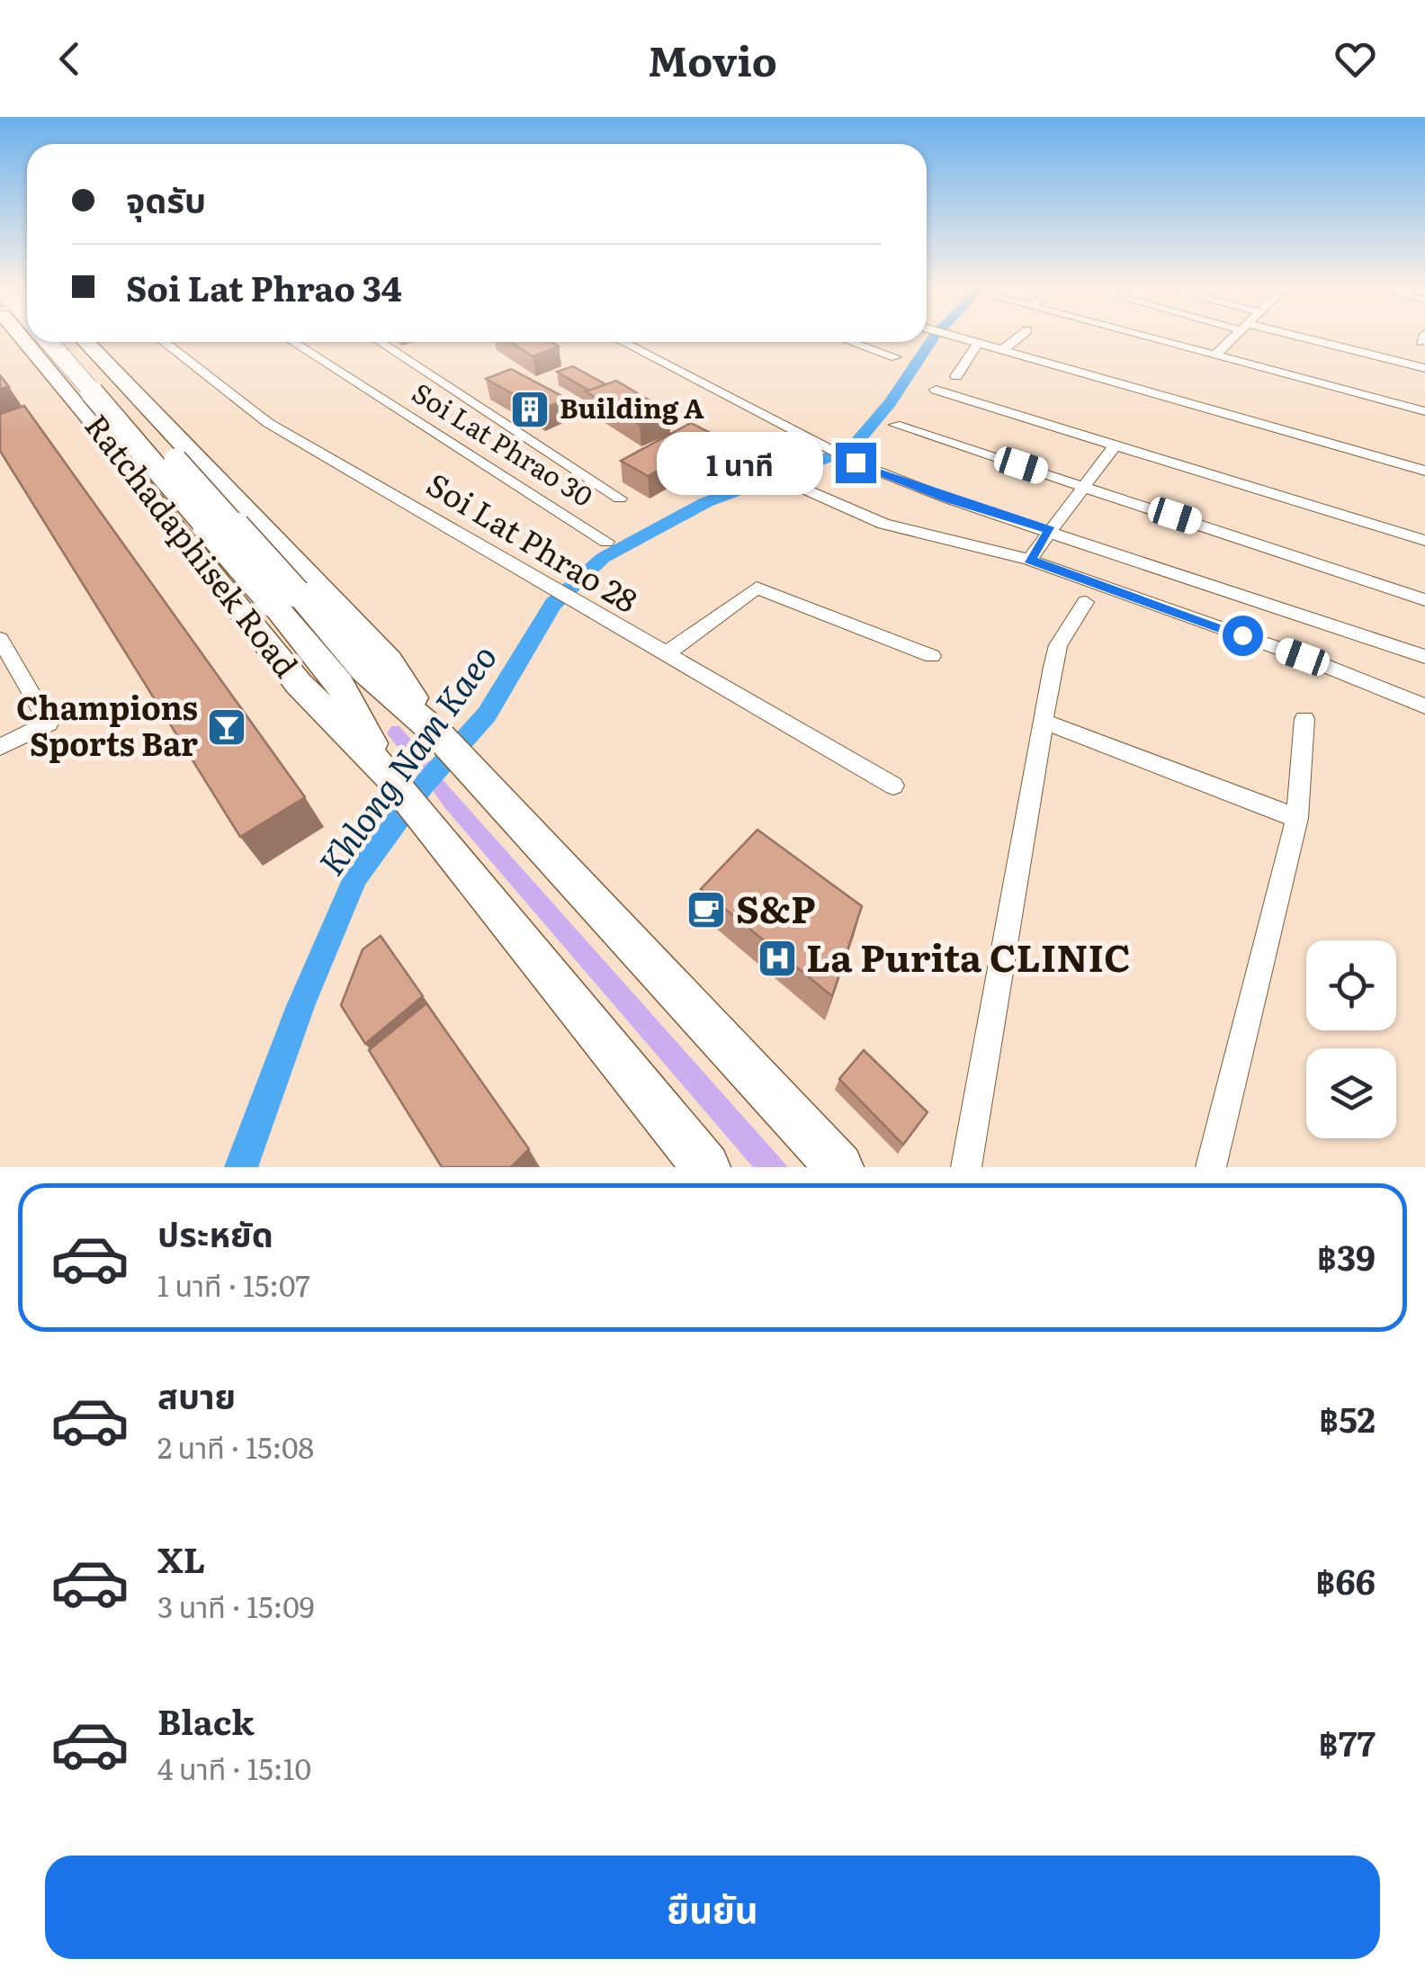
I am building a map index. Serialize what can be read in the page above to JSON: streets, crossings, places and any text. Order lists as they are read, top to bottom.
{
  "streets": {
    "main road": ["Ratchadaphisek Road"],
    "street": ["Soi Lat Phrao 30", "Soi Lat Phrao 28"]
  },
  "water": ["Khlong Nam Kaeo"],
  "places": {
    "building": ["Building A"],
    "bar": ["Champions Sports Bar"],
    "cafe": ["S&P"],
    "hospital": ["La Purita CLINIC"]
  },
  "page": {
    "header": "Movio",
    "banner": ["จุดรับ", "Soi Lat Phrao 34"],
    "bubble": "1 นาที",
    "list": [
      {
        "name": "ประหยัด",
        "note": "1 นาที · 15:07",
        "value": "฿39"
      },
      {
        "name": "สบาย",
        "note": "2 นาที · 15:08",
        "value": "฿52"
      },
      {
        "name": "XL",
        "note": "3 นาที · 15:09",
        "value": "฿66"
      },
      {
        "name": "Black",
        "note": "4 นาที · 15:10",
        "value": "฿77"
      }
    ],
    "buttons": "ยืนยัน"
  }
}
